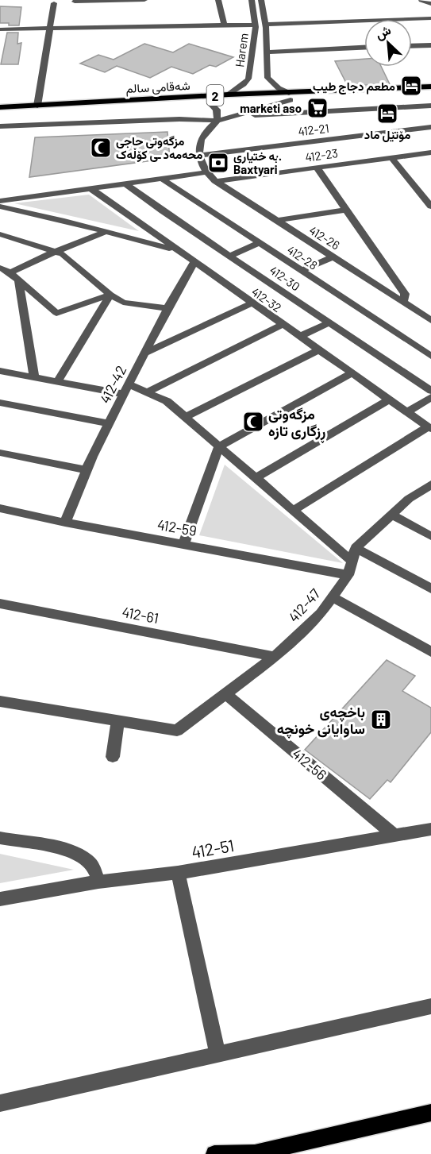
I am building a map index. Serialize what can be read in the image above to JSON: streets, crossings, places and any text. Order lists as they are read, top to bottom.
{
  "streets": {
    "main road": ["شەقامی سالم", "2"],
    "street": [
      "Harem",
      "412-21",
      "412-23",
      "412-26",
      "412-28",
      "412-30",
      "412-32",
      "412-42",
      "412-59",
      "412-47",
      "412-61",
      "412-56",
      "412-51"
    ]
  },
  "crossings": [
    ["Harem", "شەقامی سالم"],
    ["412-23", "412-26"],
    ["412-32", "412-42"],
    ["412-42", "412-59"],
    ["412-59", "412-47"],
    ["412-47", "412-61"],
    ["412-47", "412-56"],
    ["412-56", "412-51"]
  ],
  "places": {
    "hotel": ["مطعم دجاج طيب", "مۆتێل ماد"],
    "supermarket": ["marketi aso"],
    "mosque": ["مزگەوتی حاجی محەمەد ـی کۆڵەک", "مزگەوتی ڕزگاری تازە"],
    "bank": ["به ختیاری. Baxtyari"],
    "building": ["باخچەی ساوایانی خونچە"]
  },
  "north": "top left"
}
